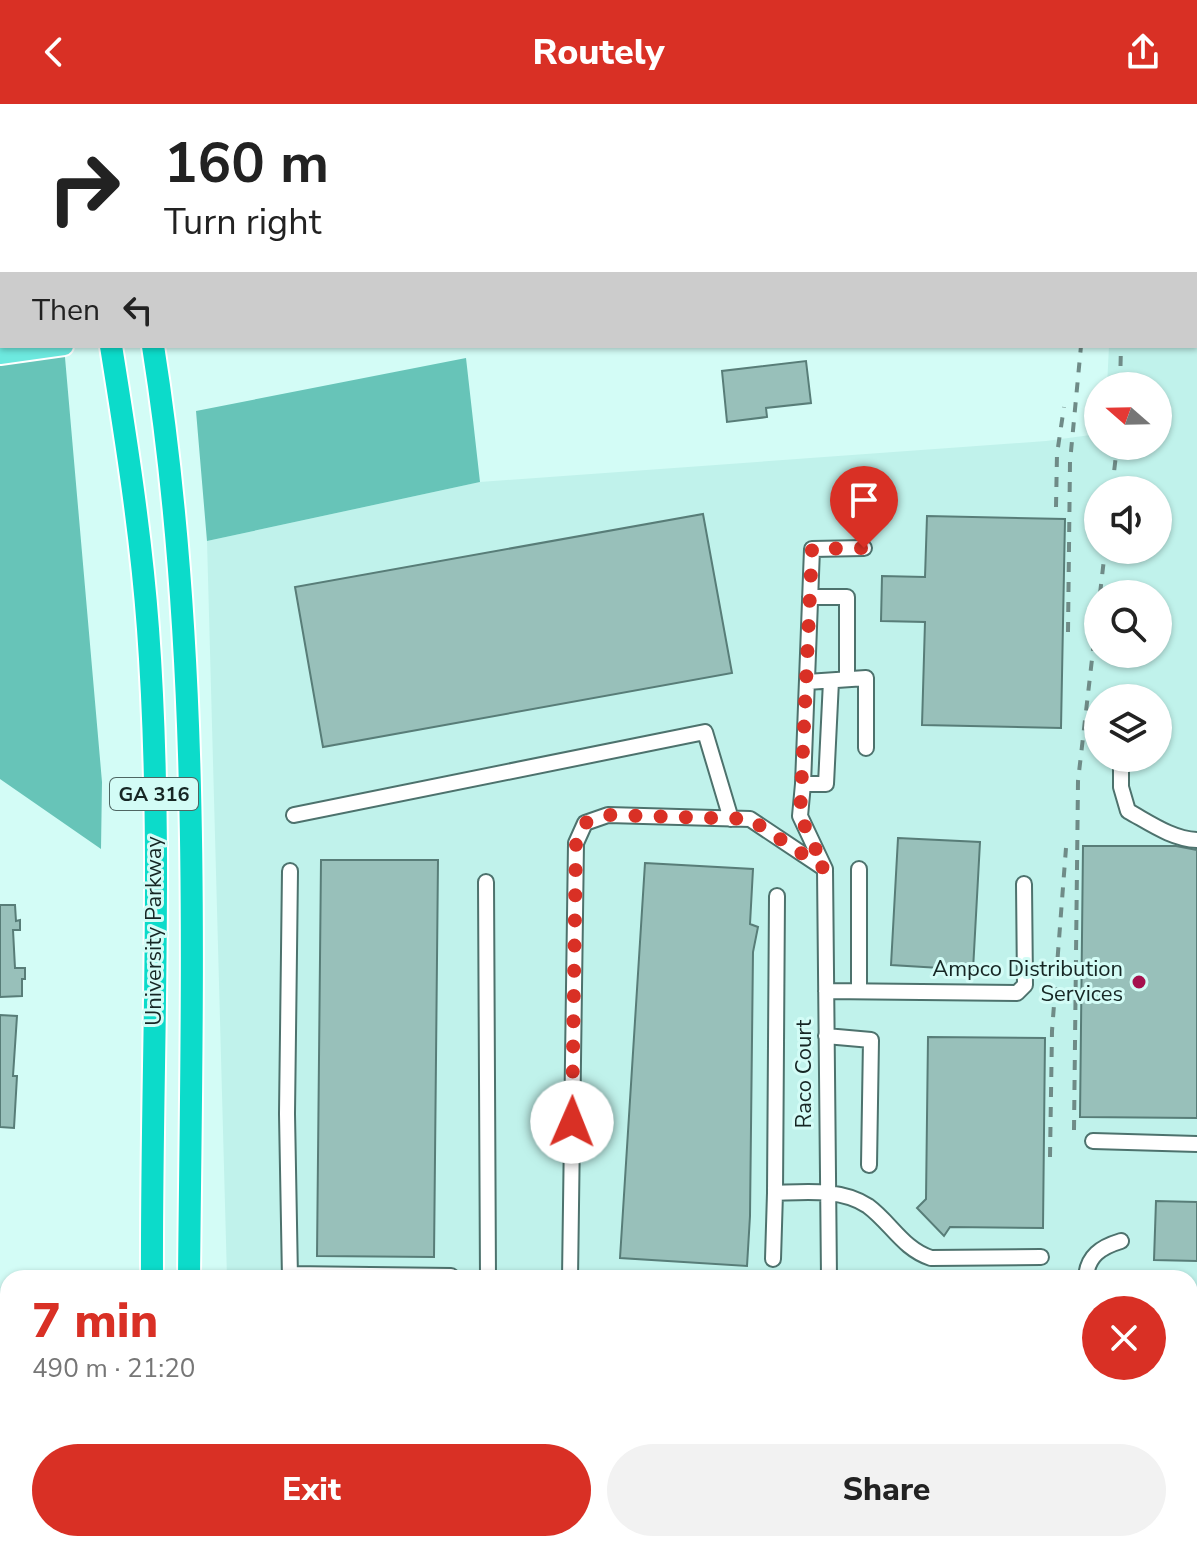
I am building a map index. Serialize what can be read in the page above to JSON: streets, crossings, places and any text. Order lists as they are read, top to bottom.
{
  "streets": {
    "highway": ["GA 316", "University Parkway"],
    "street": ["Raco Court"]
  },
  "places": ["Ampco Distribution Services"],
  "north": "left",
  "page": {
    "header": "Routely",
    "turn": ["160 m", "Turn right"],
    "then": "Then",
    "heading": ["7 min", "490 m · 21:20"],
    "buttons": ["Exit", "Share"]
  }
}
